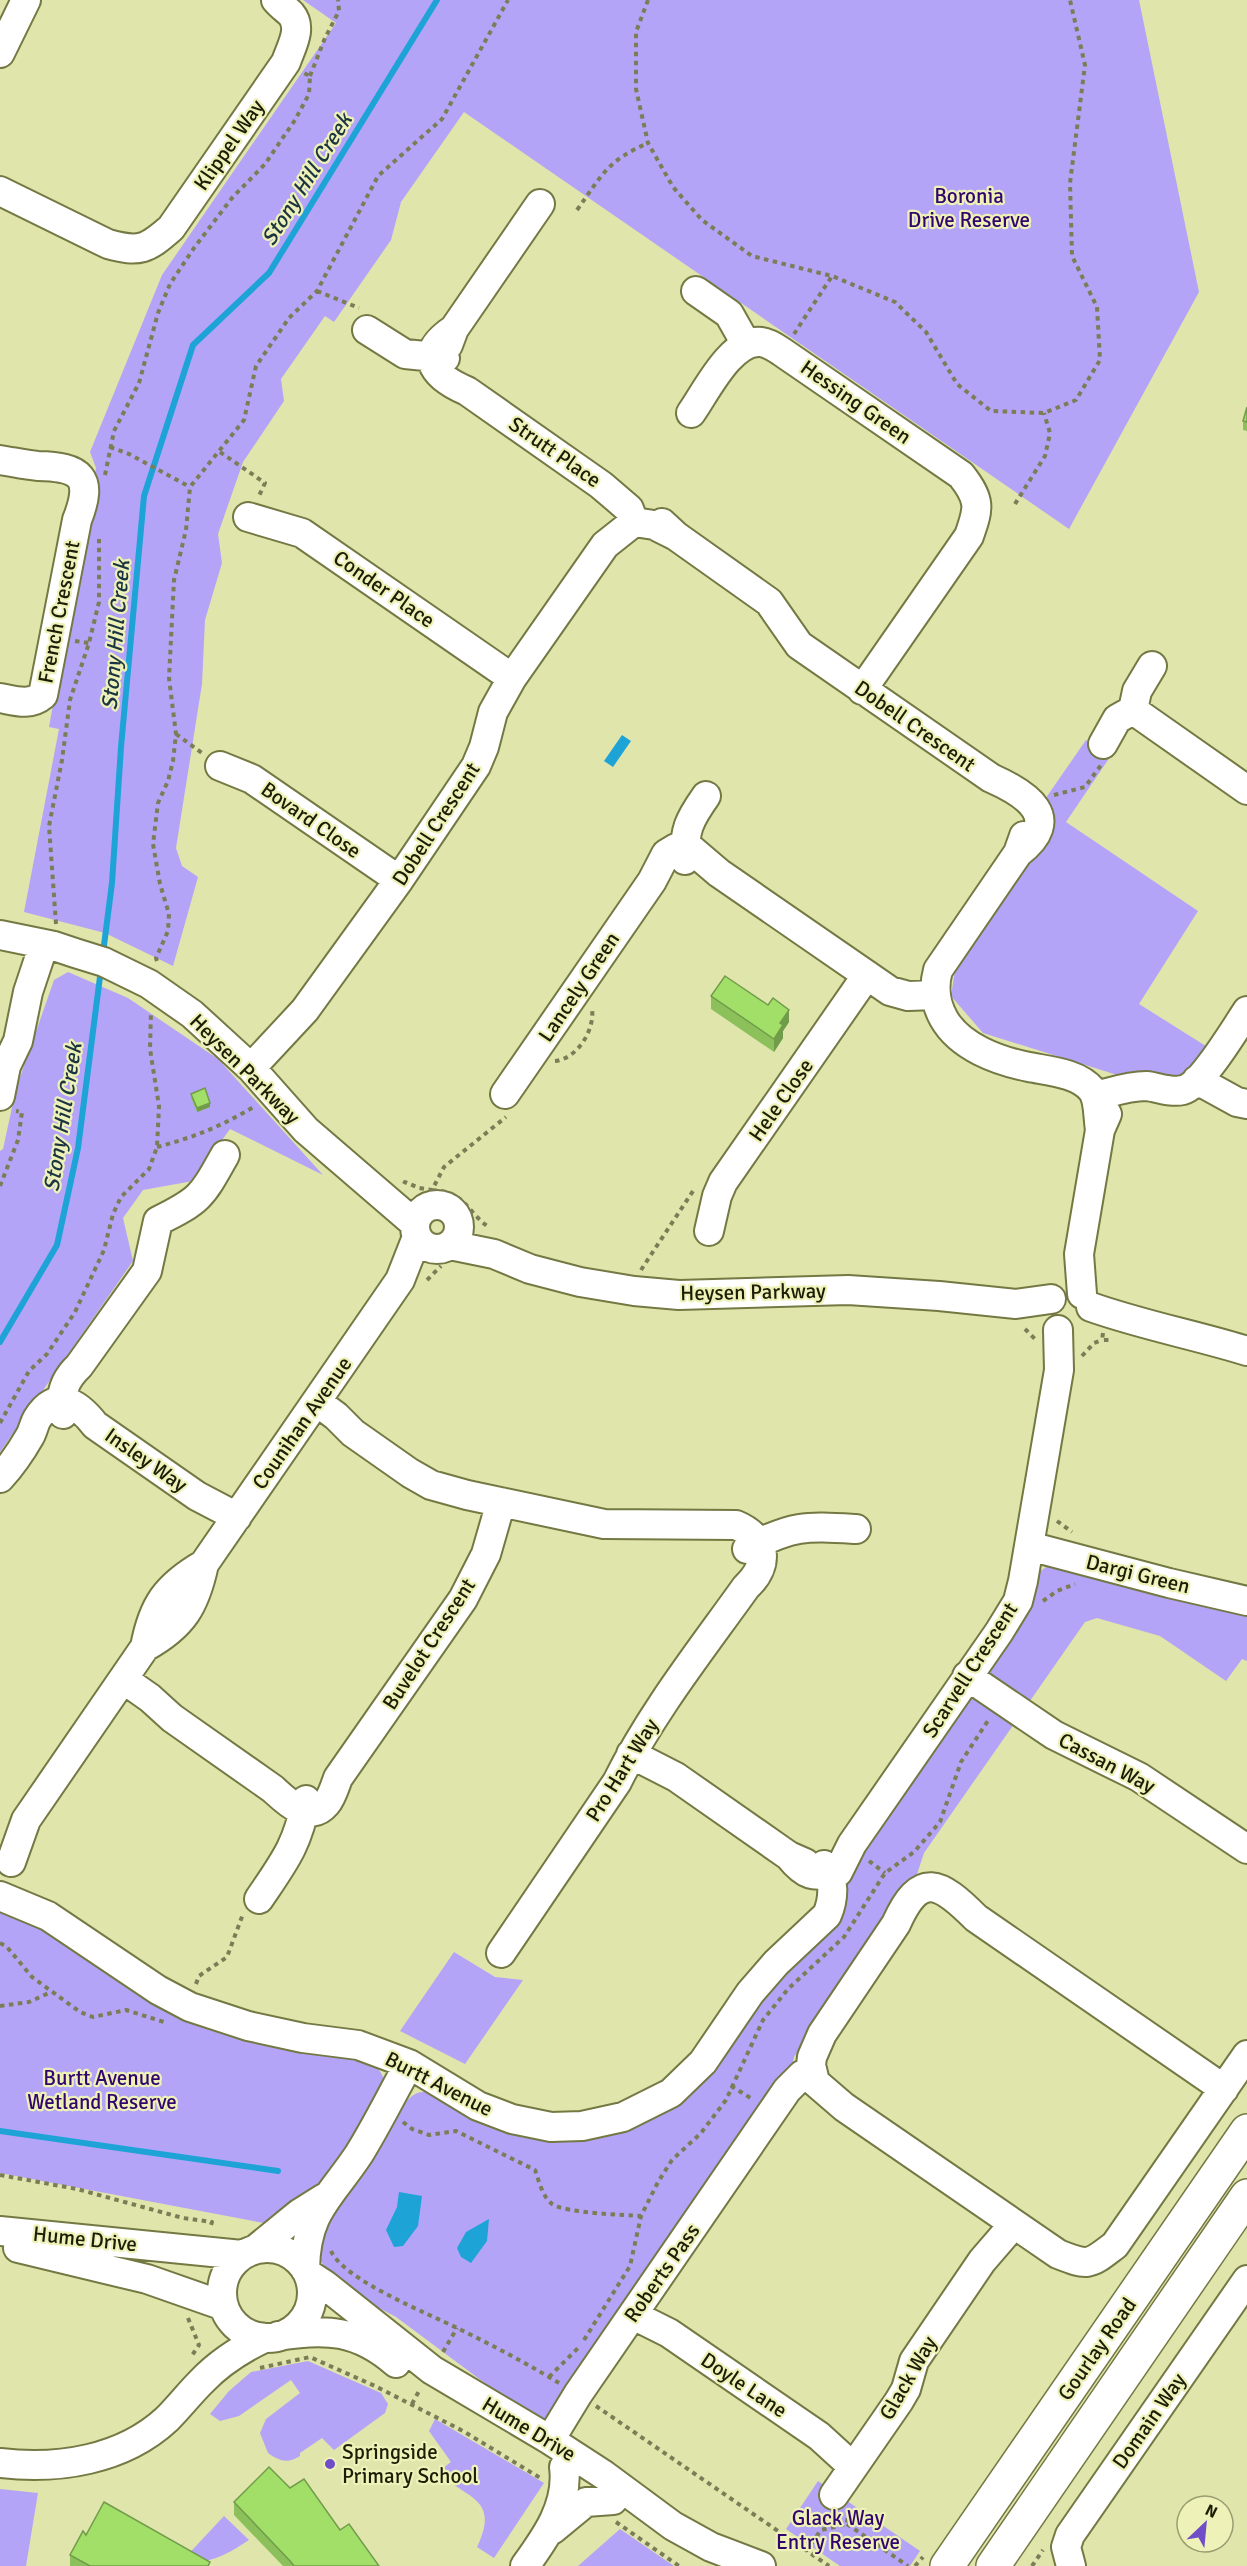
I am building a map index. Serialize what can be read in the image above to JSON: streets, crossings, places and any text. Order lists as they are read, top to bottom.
{
  "streets": {
    "main road": ["Gourlay Road"],
    "street": [
      "Klippel Way",
      "Hessing Green",
      "Strutt Place",
      "Conder Place",
      "French Crescent",
      "Dobell Crescent",
      "Bovard Close",
      "Lancely Green",
      "Heysen Parkway",
      "Hele Close",
      "Counihan Avenue",
      "Insley Way",
      "Dargi Green",
      "Buvelot Crescent",
      "Scarvell Crescent",
      "Cassan Way",
      "Pro Hart Way",
      "Burtt Avenue",
      "Hume Drive",
      "Roberts Pass",
      "Glack Way",
      "Doyle Lane",
      "Domain Way"
    ]
  },
  "crossings": [
    ["Hessing Green", "Dobell Crescent"],
    ["Strutt Place", "Dobell Crescent"],
    ["Conder Place", "Dobell Crescent"],
    ["Dobell Crescent", "Bovard Close"],
    ["Dobell Crescent", "Heysen Parkway"],
    ["Heysen Parkway", "Counihan Avenue"],
    ["Heysen Parkway", "Scarvell Crescent"],
    ["Counihan Avenue", "Insley Way"],
    ["Counihan Avenue", "Burtt Avenue"],
    ["Dargi Green", "Scarvell Crescent"],
    ["Scarvell Crescent", "Cassan Way"],
    ["Scarvell Crescent", "Burtt Avenue"],
    ["Hume Drive", "Roberts Pass"],
    ["Roberts Pass", "Doyle Lane"],
    ["Glack Way", "Doyle Lane"]
  ],
  "water": ["Stony Hill Creek"],
  "parks": ["Boronia Drive Reserve", "Burtt Avenue Wetland Reserve", "Glack Way Entry Reserve"],
  "places": ["Springside Primary School"],
  "north": "top right"
}
